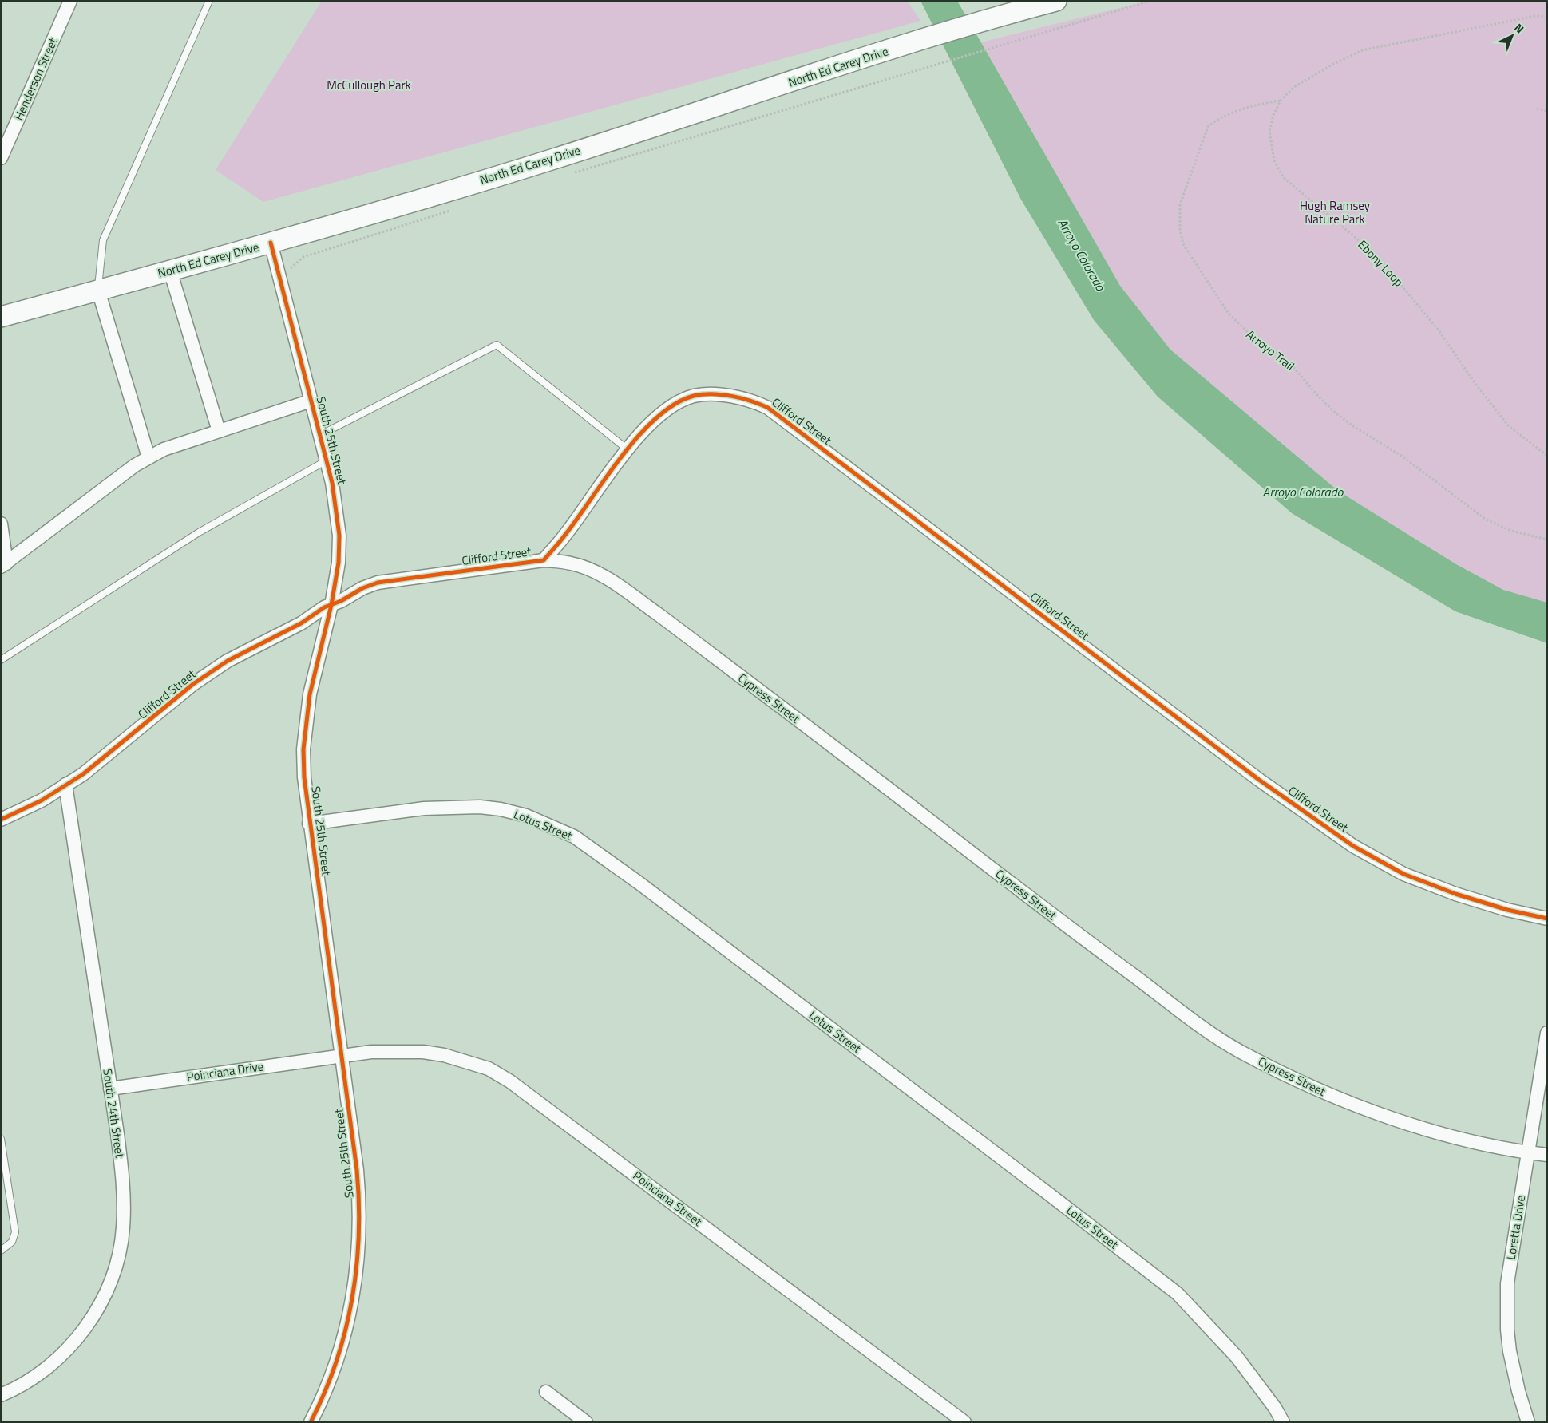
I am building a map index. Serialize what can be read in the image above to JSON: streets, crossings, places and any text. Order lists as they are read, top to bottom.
{
  "streets": {
    "main road": ["North Ed Carey Drive"],
    "street": [
      "Henderson Street",
      "Clifford Street",
      "South 25th Street",
      "Cypress Street",
      "Lotus Street",
      "Poinciana Drive",
      "South 24th Street",
      "Poinciana Street",
      "Loretta Drive"
    ],
    "path": ["Ebony Loop", "Arroyo Trail"]
  },
  "crossings": [
    ["North Ed Carey Drive", "South 25th Street"],
    ["Ebony Loop", "Arroyo Trail"],
    ["Clifford Street", "South 25th Street"],
    ["Clifford Street", "Cypress Street"],
    ["Clifford Street", "South 24th Street"],
    ["South 25th Street", "Lotus Street"],
    ["South 25th Street", "Poinciana Drive"],
    ["South 25th Street", "Poinciana Street"],
    ["Cypress Street", "Loretta Drive"],
    ["Poinciana Drive", "South 24th Street"],
    ["Poinciana Drive", "Poinciana Street"]
  ],
  "water": ["Arroyo Colorado"],
  "parks": ["McCullough Park", "Hugh Ramsey Nature Park"],
  "north": "top right"
}
